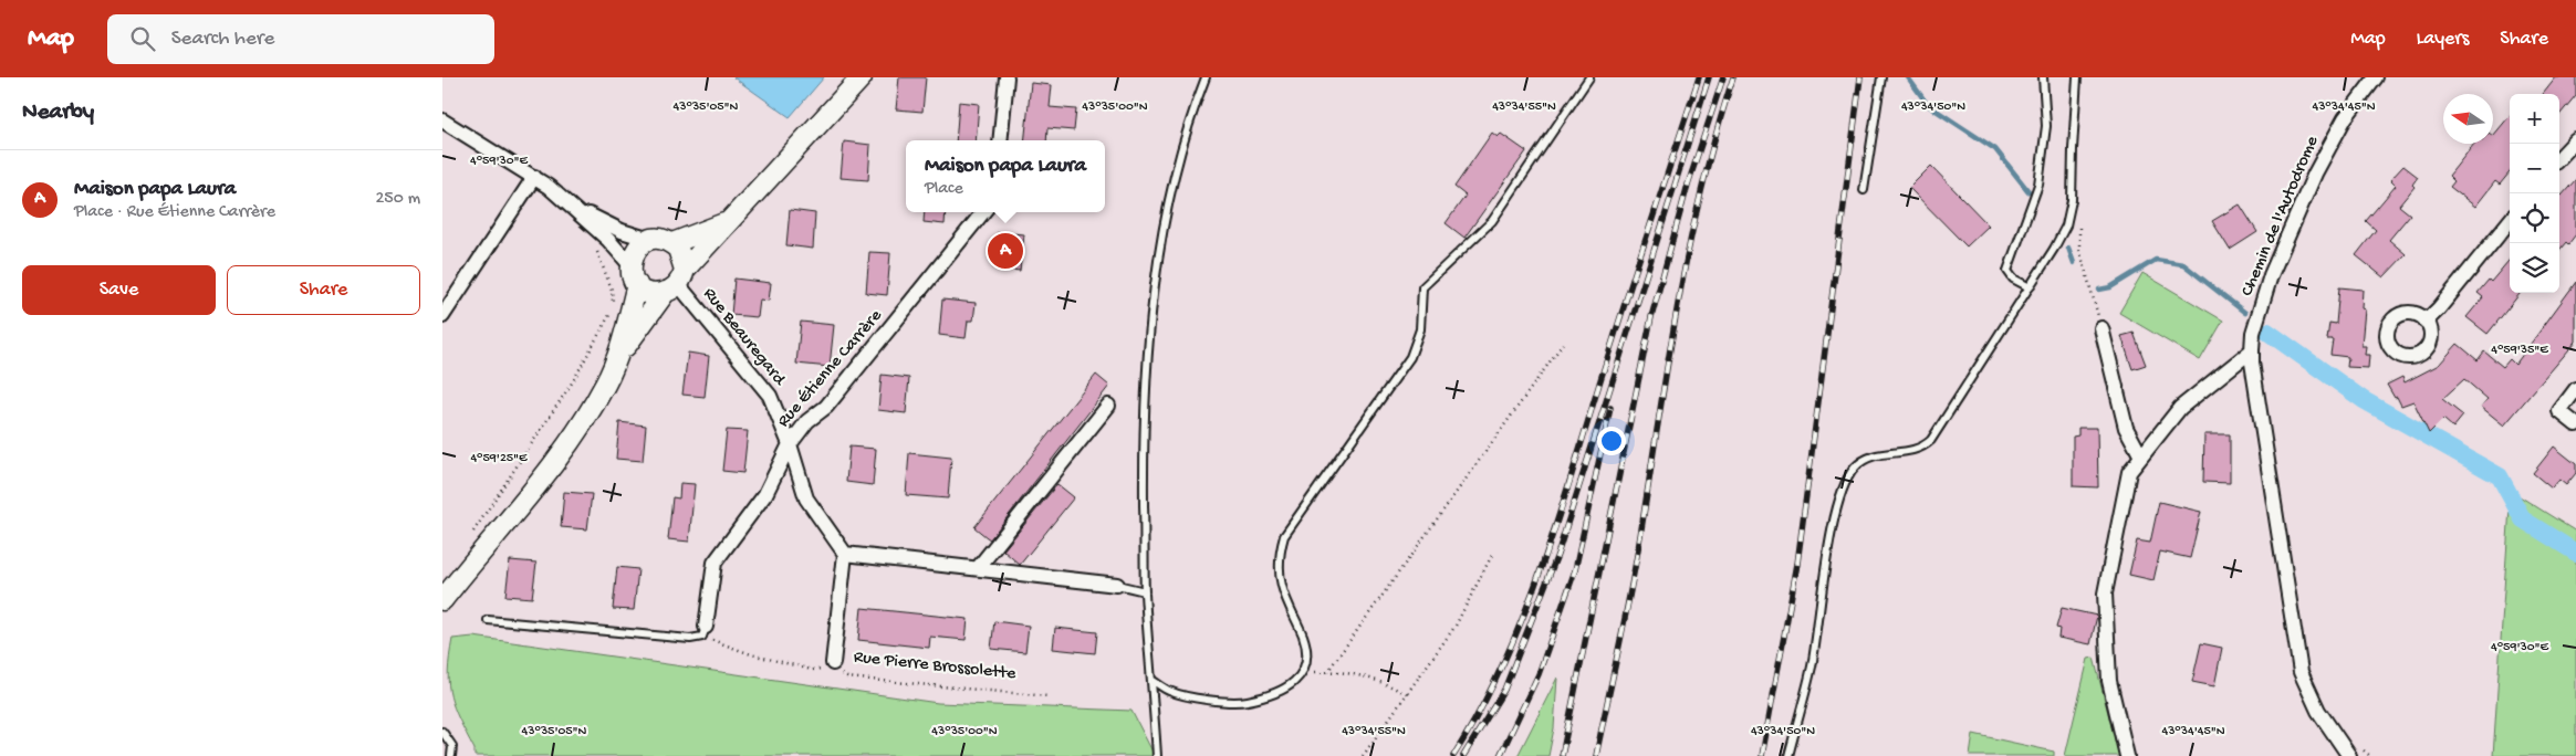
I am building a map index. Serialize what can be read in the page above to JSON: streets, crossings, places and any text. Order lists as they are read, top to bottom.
{
  "streets": {
    "street": [
      "Chemin de l'Autodrome",
      "Rue Beauregard",
      "Rue Étienne Carrère",
      "Rue Pierre Brossolette"
    ]
  },
  "crossings": [
    ["Rue Beauregard", "Rue Étienne Carrère"]
  ],
  "north": "left",
  "page": {
    "header": "Map",
    "search": "Search here",
    "nav": ["Map", "Layers", "Share"],
    "heading": "Nearby",
    "map_buttons": ["+", "−"],
    "popup": ["Maison papa Laura", "Place"],
    "list": [
      {
        "mark": "A",
        "name": "Maison papa Laura",
        "note": "Place · Rue Étienne Carrère",
        "value": "250 m"
      }
    ],
    "pins": "A",
    "buttons": ["Save", "Share"]
  },
  "coordinates": [
    "43°35'05\"N",
    "43°34'55\"N",
    "43°34'45\"N",
    "43°35'00\"N",
    "43°34'50\"N",
    "4°59'30\"E",
    "4°59'35\"E",
    "4°59'25\"E"
  ]
}
